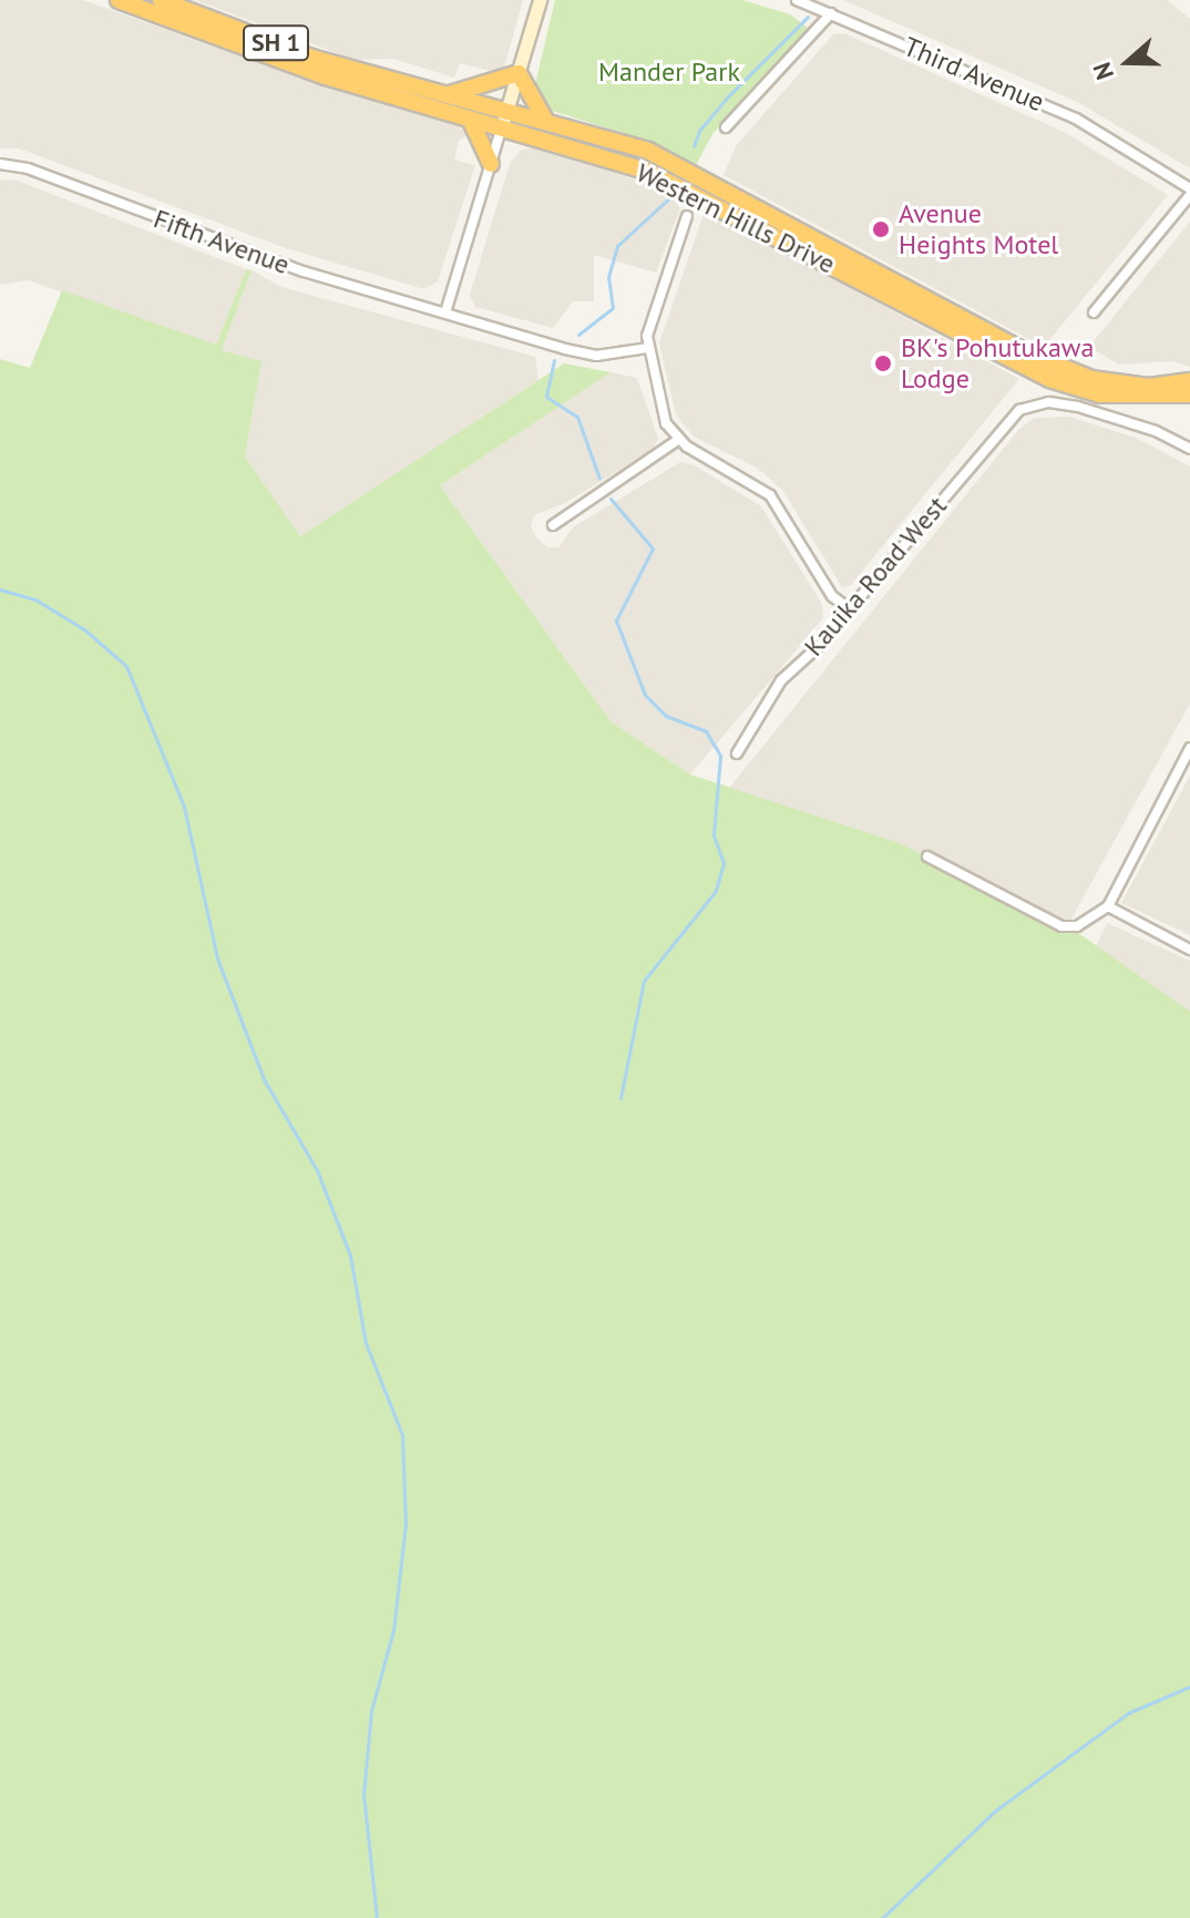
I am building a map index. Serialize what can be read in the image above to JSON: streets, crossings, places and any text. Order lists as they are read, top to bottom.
{
  "streets": {
    "highway": ["SH 1", "Western Hills Drive"],
    "street": ["Third Avenue", "Fifth Avenue", "Kauika Road West"]
  },
  "parks": ["Mander Park"],
  "places": ["Avenue Heights Motel", "BK's Pohutukawa Lodge"],
  "north": "left"
}
